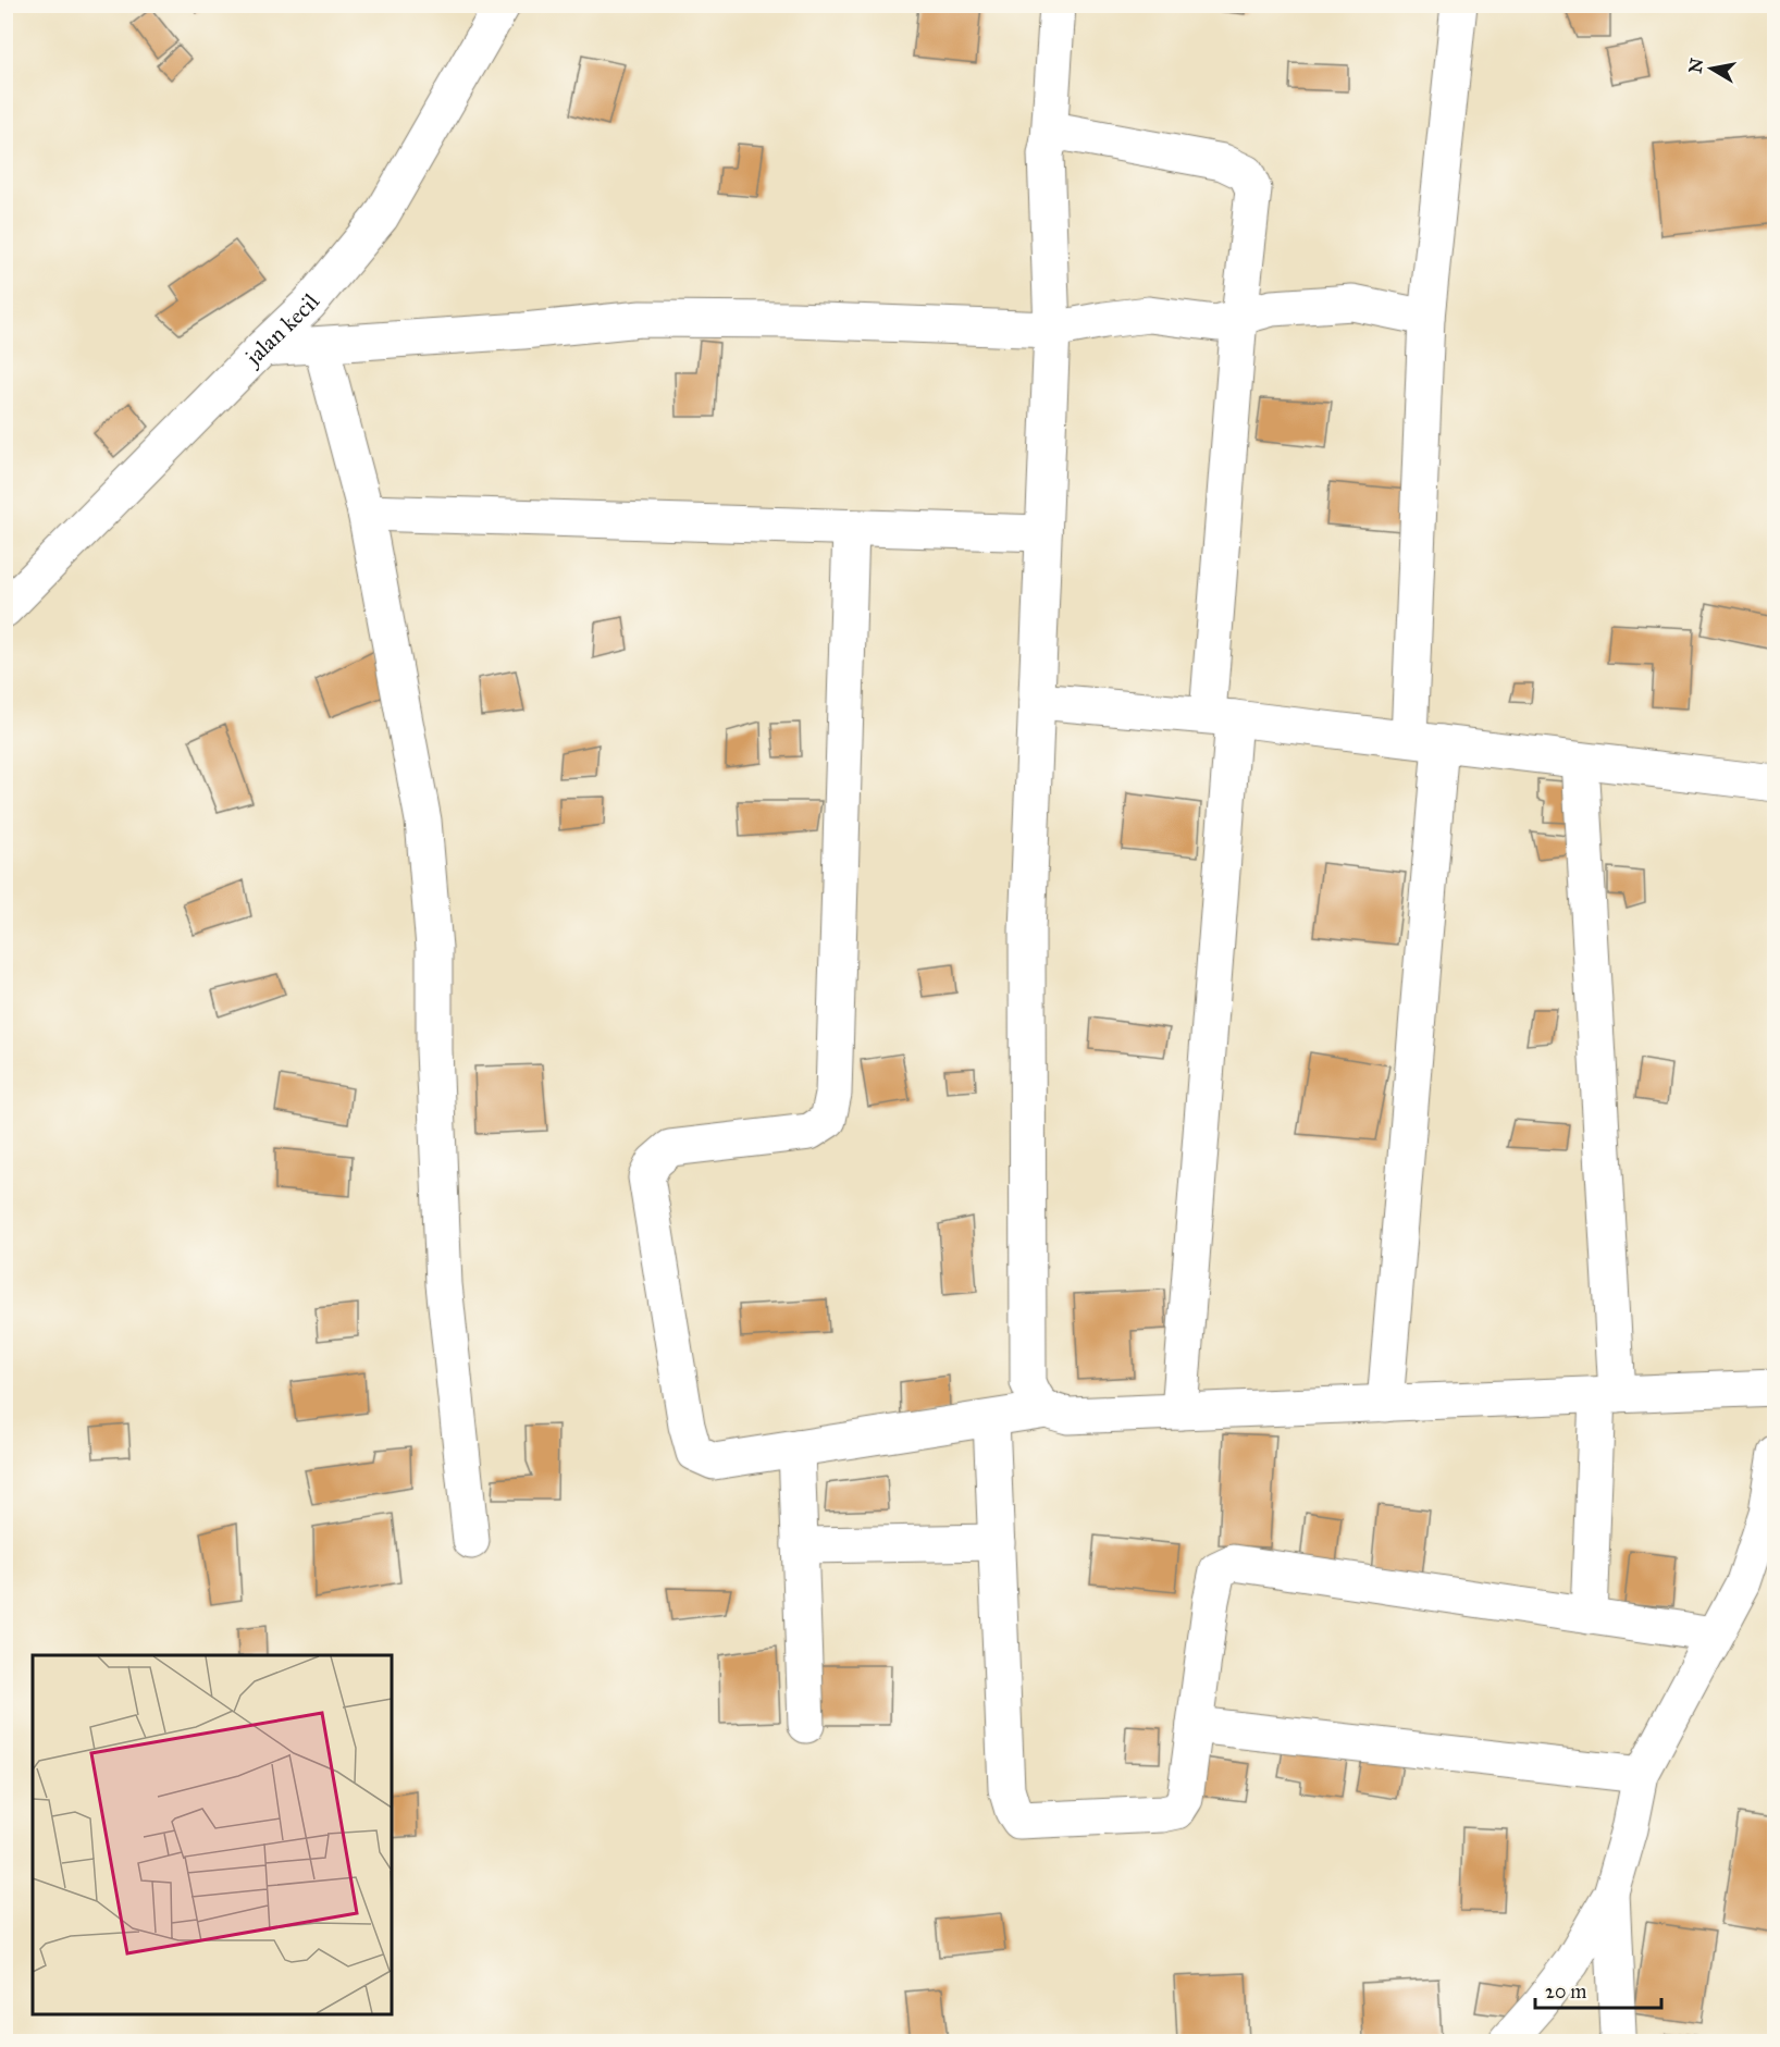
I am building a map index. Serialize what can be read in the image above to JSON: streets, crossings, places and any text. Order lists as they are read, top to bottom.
{
  "streets": {
    "street": ["jalan kecil"]
  },
  "scale_bar": "20 m",
  "north": "left"
}
